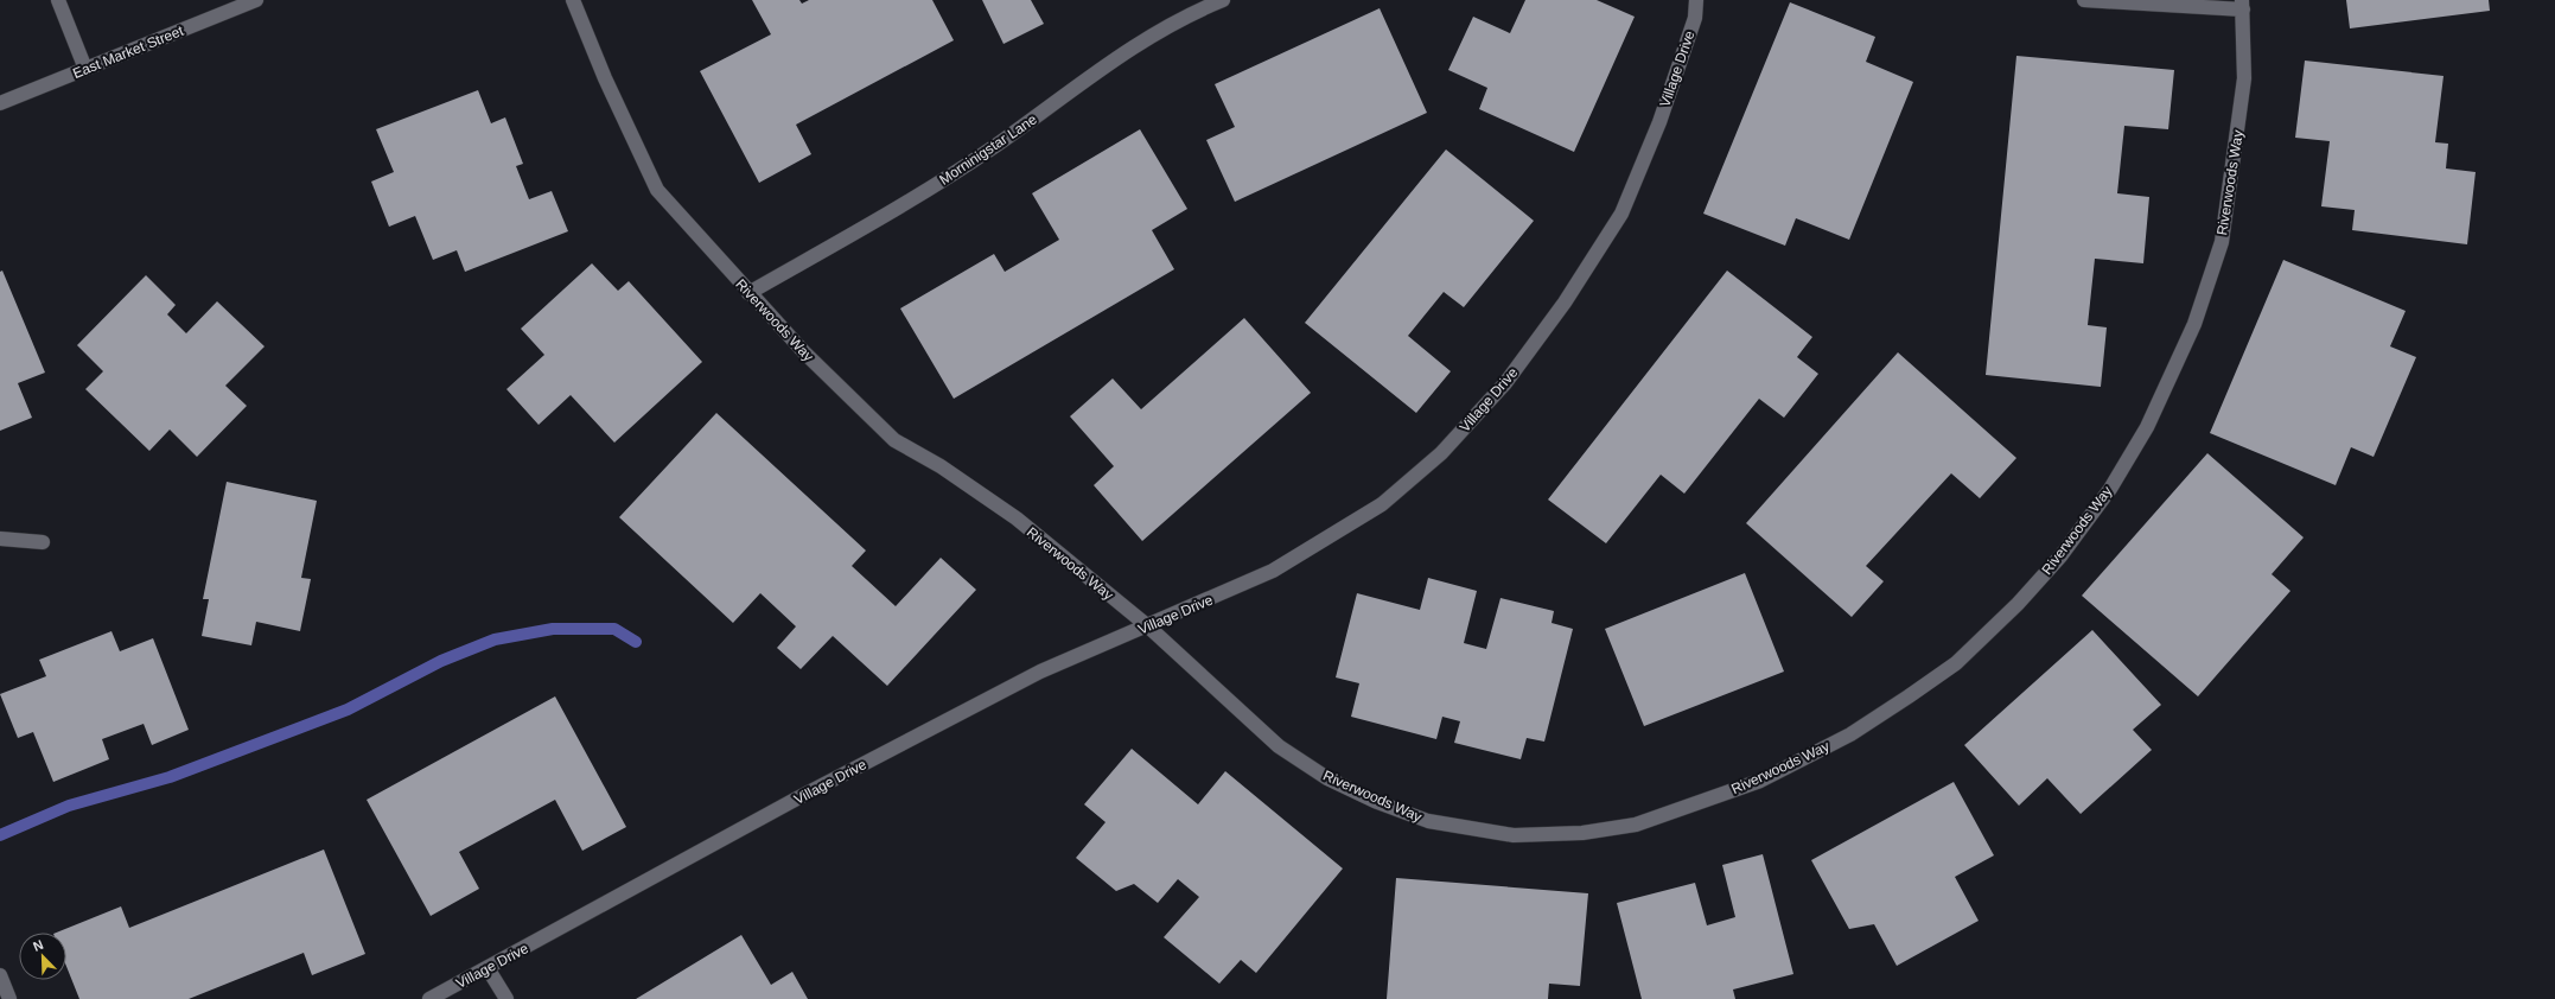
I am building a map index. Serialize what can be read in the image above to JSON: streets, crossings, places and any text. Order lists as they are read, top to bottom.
{
  "streets": {
    "street": [
      "East Market Street",
      "Village Drive",
      "Morninigstar Lane",
      "Riverwoods Way"
    ]
  },
  "crossings": [
    ["Village Drive", "Riverwoods Way"],
    ["Morninigstar Lane", "Riverwoods Way"]
  ],
  "north": "top left"
}
